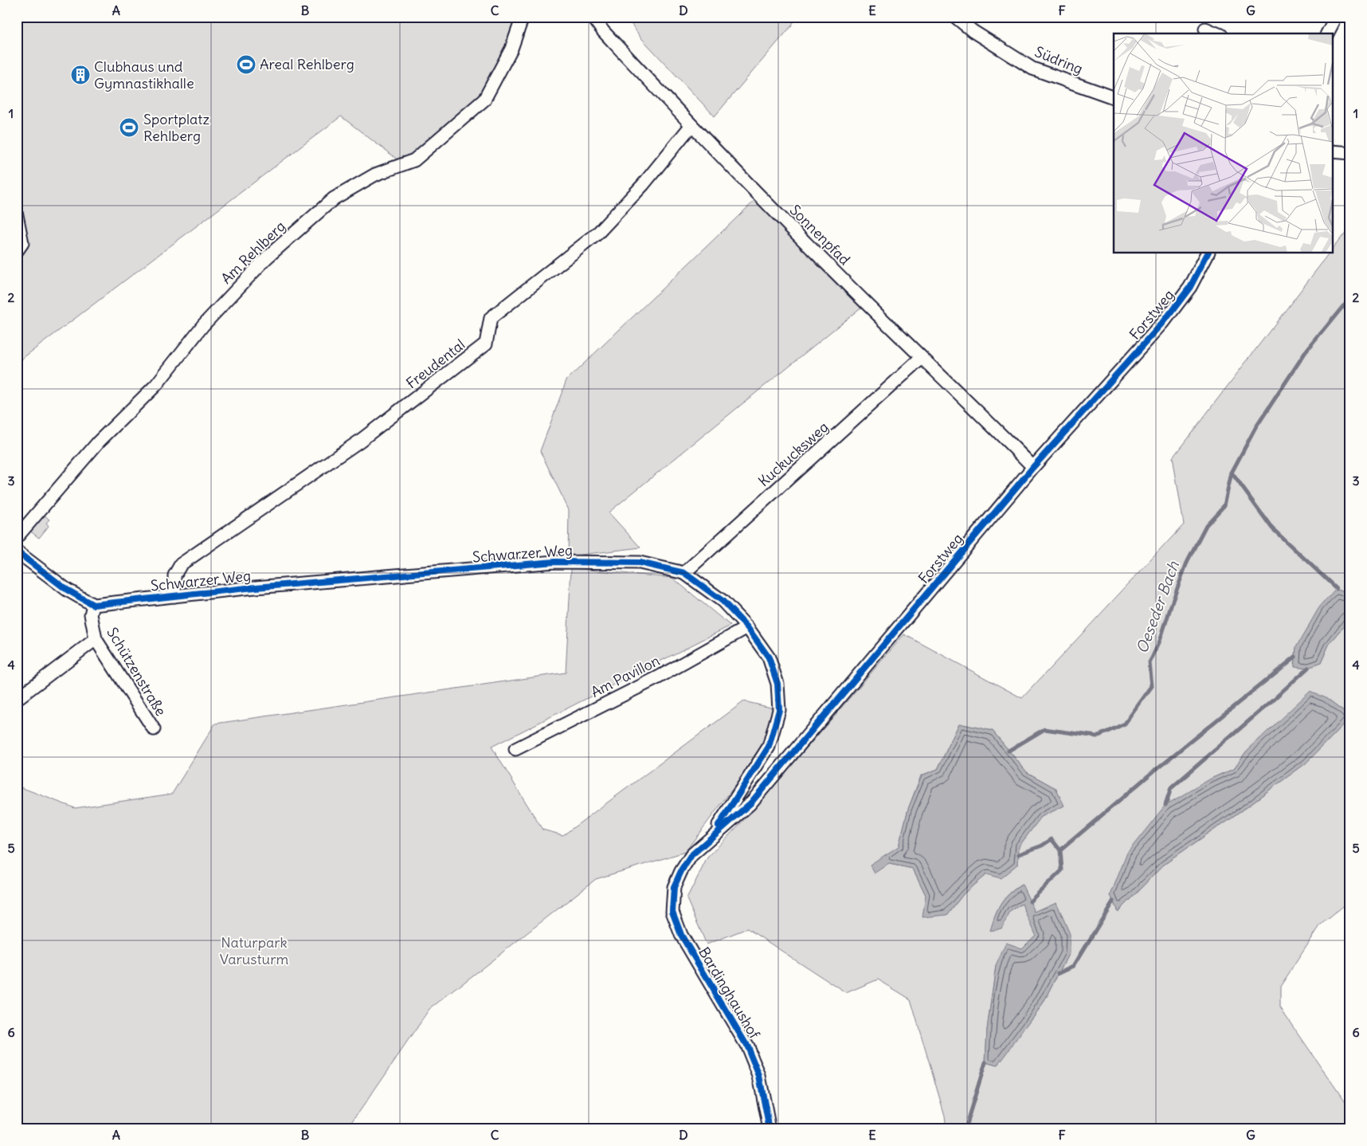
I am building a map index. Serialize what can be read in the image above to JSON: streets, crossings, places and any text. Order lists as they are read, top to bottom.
{
  "streets": {
    "street": [
      "Südring",
      "Sonnenpfad",
      "Am Rehlberg",
      "Forstweg",
      "Freudental",
      "Kuckucksweg",
      "Schwarzer Weg",
      "Schützenstraße",
      "Am Pavillon",
      "Bardinghaushof"
    ]
  },
  "crossings": [
    ["Sonnenpfad", "Forstweg"],
    ["Sonnenpfad", "Freudental"],
    ["Sonnenpfad", "Kuckucksweg"],
    ["Forstweg", "Schwarzer Weg"],
    ["Forstweg", "Bardinghaushof"],
    ["Freudental", "Schwarzer Weg"],
    ["Kuckucksweg", "Schwarzer Weg"],
    ["Schwarzer Weg", "Schützenstraße"],
    ["Schwarzer Weg", "Am Pavillon"]
  ],
  "water": ["Oeseder Bach"],
  "parks": ["Naturpark Varusturm"],
  "places": {
    "sports": ["Areal Rehlberg", "Sportplatz Rehlberg"],
    "building": ["Clubhaus und Gymnastikhalle"]
  },
  "grid": {
    "columns": [
      "A",
      "B",
      "C",
      "D",
      "E",
      "F",
      "G"
    ],
    "rows": [
      "1",
      "2",
      "3",
      "4",
      "5",
      "6"
    ]
  }
}
